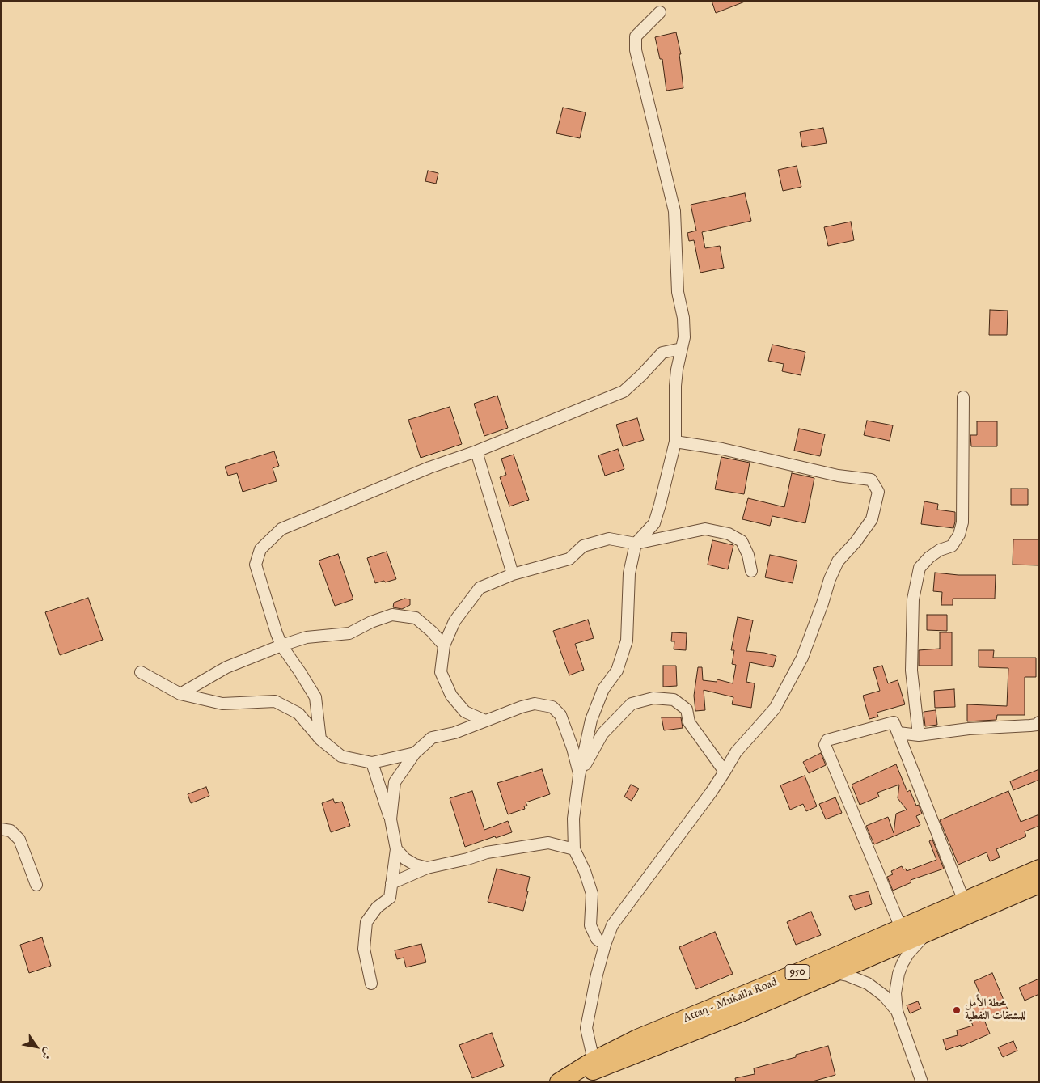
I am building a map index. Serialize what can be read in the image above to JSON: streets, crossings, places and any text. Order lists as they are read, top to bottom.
{
  "streets": {
    "main road": ["950", "Attaq - Mukalla Road"]
  },
  "places": ["محطة الأمل للمشتقات النفطية"],
  "north": "bottom right"
}
